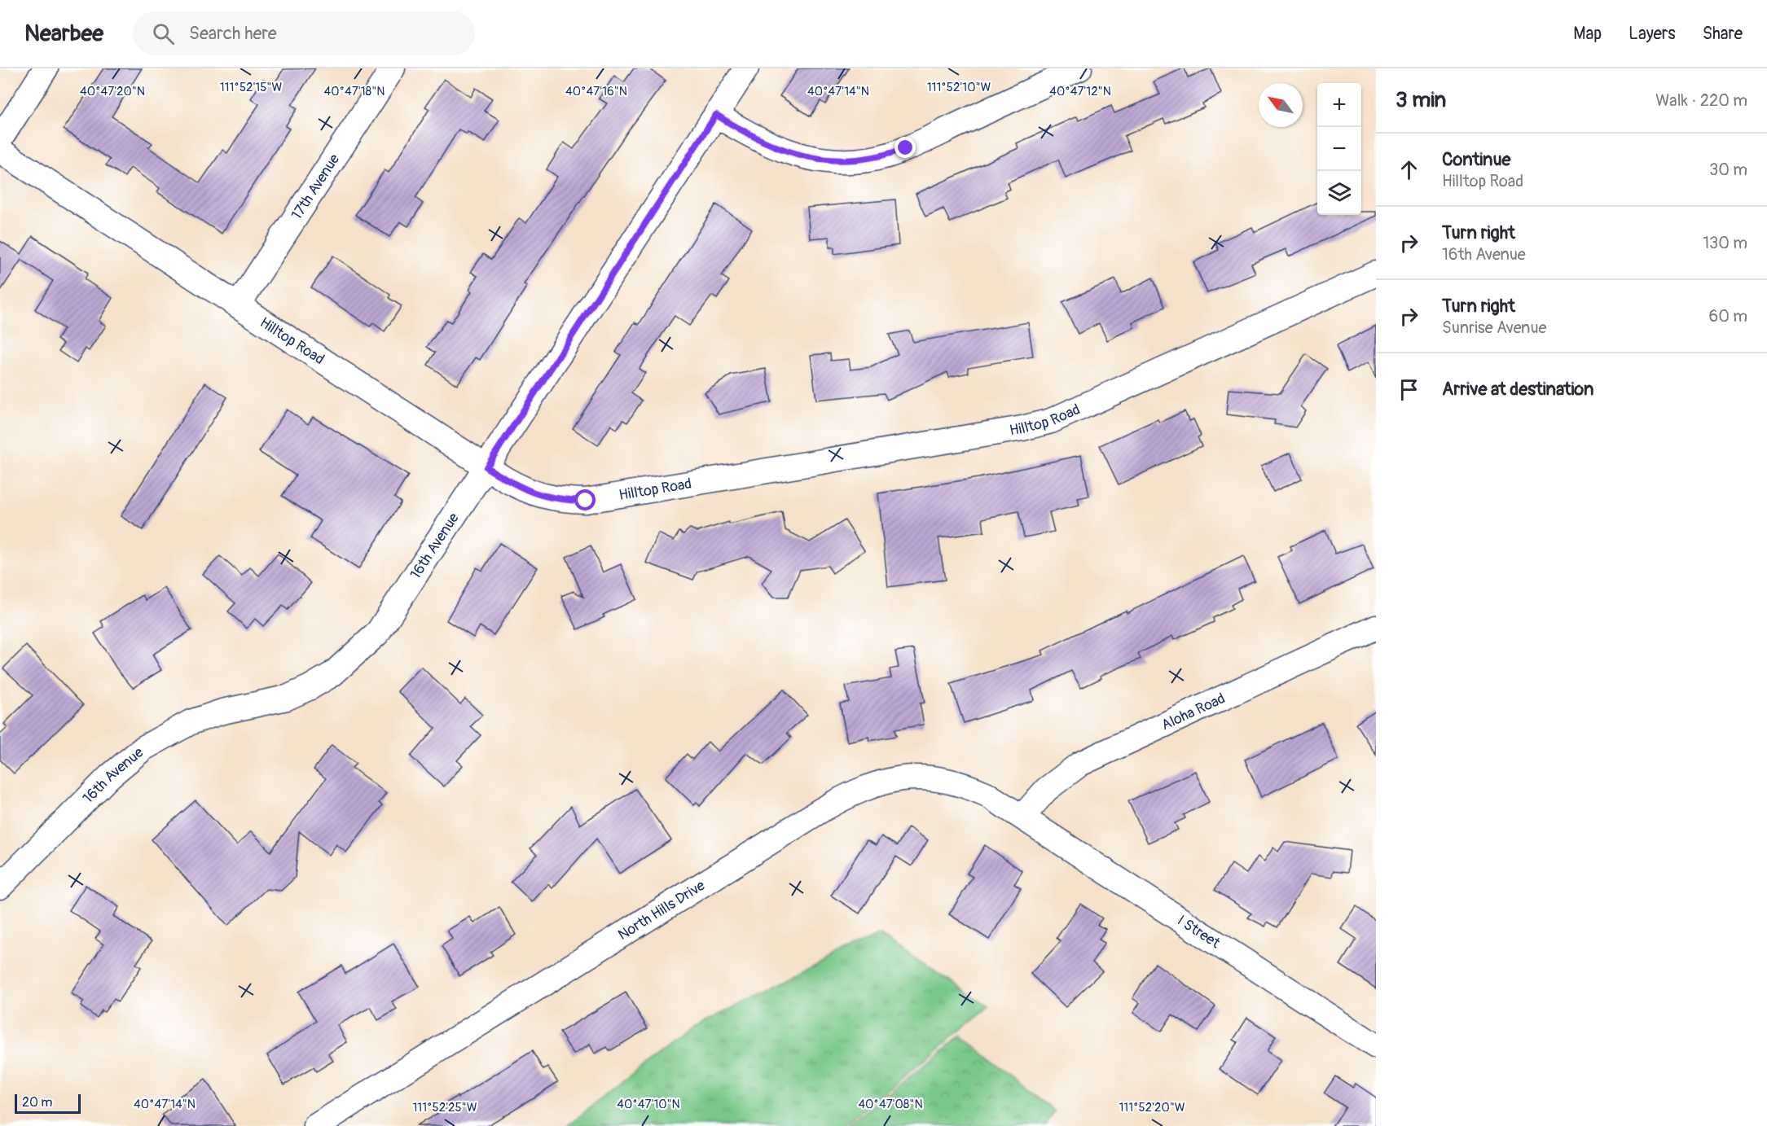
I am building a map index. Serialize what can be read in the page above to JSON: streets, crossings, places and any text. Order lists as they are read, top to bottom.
{
  "streets": {
    "street": [
      "17th Avenue",
      "Hilltop Road",
      "16th Avenue",
      "Aloha Road",
      "North Hills Drive",
      "I Street"
    ]
  },
  "crossings": [
    ["17th Avenue", "Hilltop Road"],
    ["Hilltop Road", "16th Avenue"],
    ["Aloha Road", "North Hills Drive"],
    ["Aloha Road", "I Street"],
    ["North Hills Drive", "I Street"]
  ],
  "scale_bar": "20 m",
  "north": "top left",
  "page": {
    "header": "Nearbee",
    "search": "Search here",
    "nav": ["Map", "Layers", "Share"],
    "heading": ["3 min", "Walk · 220 m"],
    "map_buttons": ["+", "−"],
    "list": [
      ["Continue", "Hilltop Road", "30 m"],
      ["Turn right", "16th Avenue", "130 m"],
      ["Turn right", "Sunrise Avenue", "60 m"],
      "Arrive at destination"
    ],
    "scale": "20 m"
  },
  "coordinates": [
    "111°52'15\"W",
    "111°52'10\"W",
    "40°47'20\"N",
    "40°47'18\"N",
    "40°47'16\"N",
    "40°47'14\"N",
    "40°47'12\"N",
    "40°47'10\"N",
    "40°47'08\"N",
    "111°52'25\"W",
    "111°52'20\"W"
  ]
}
